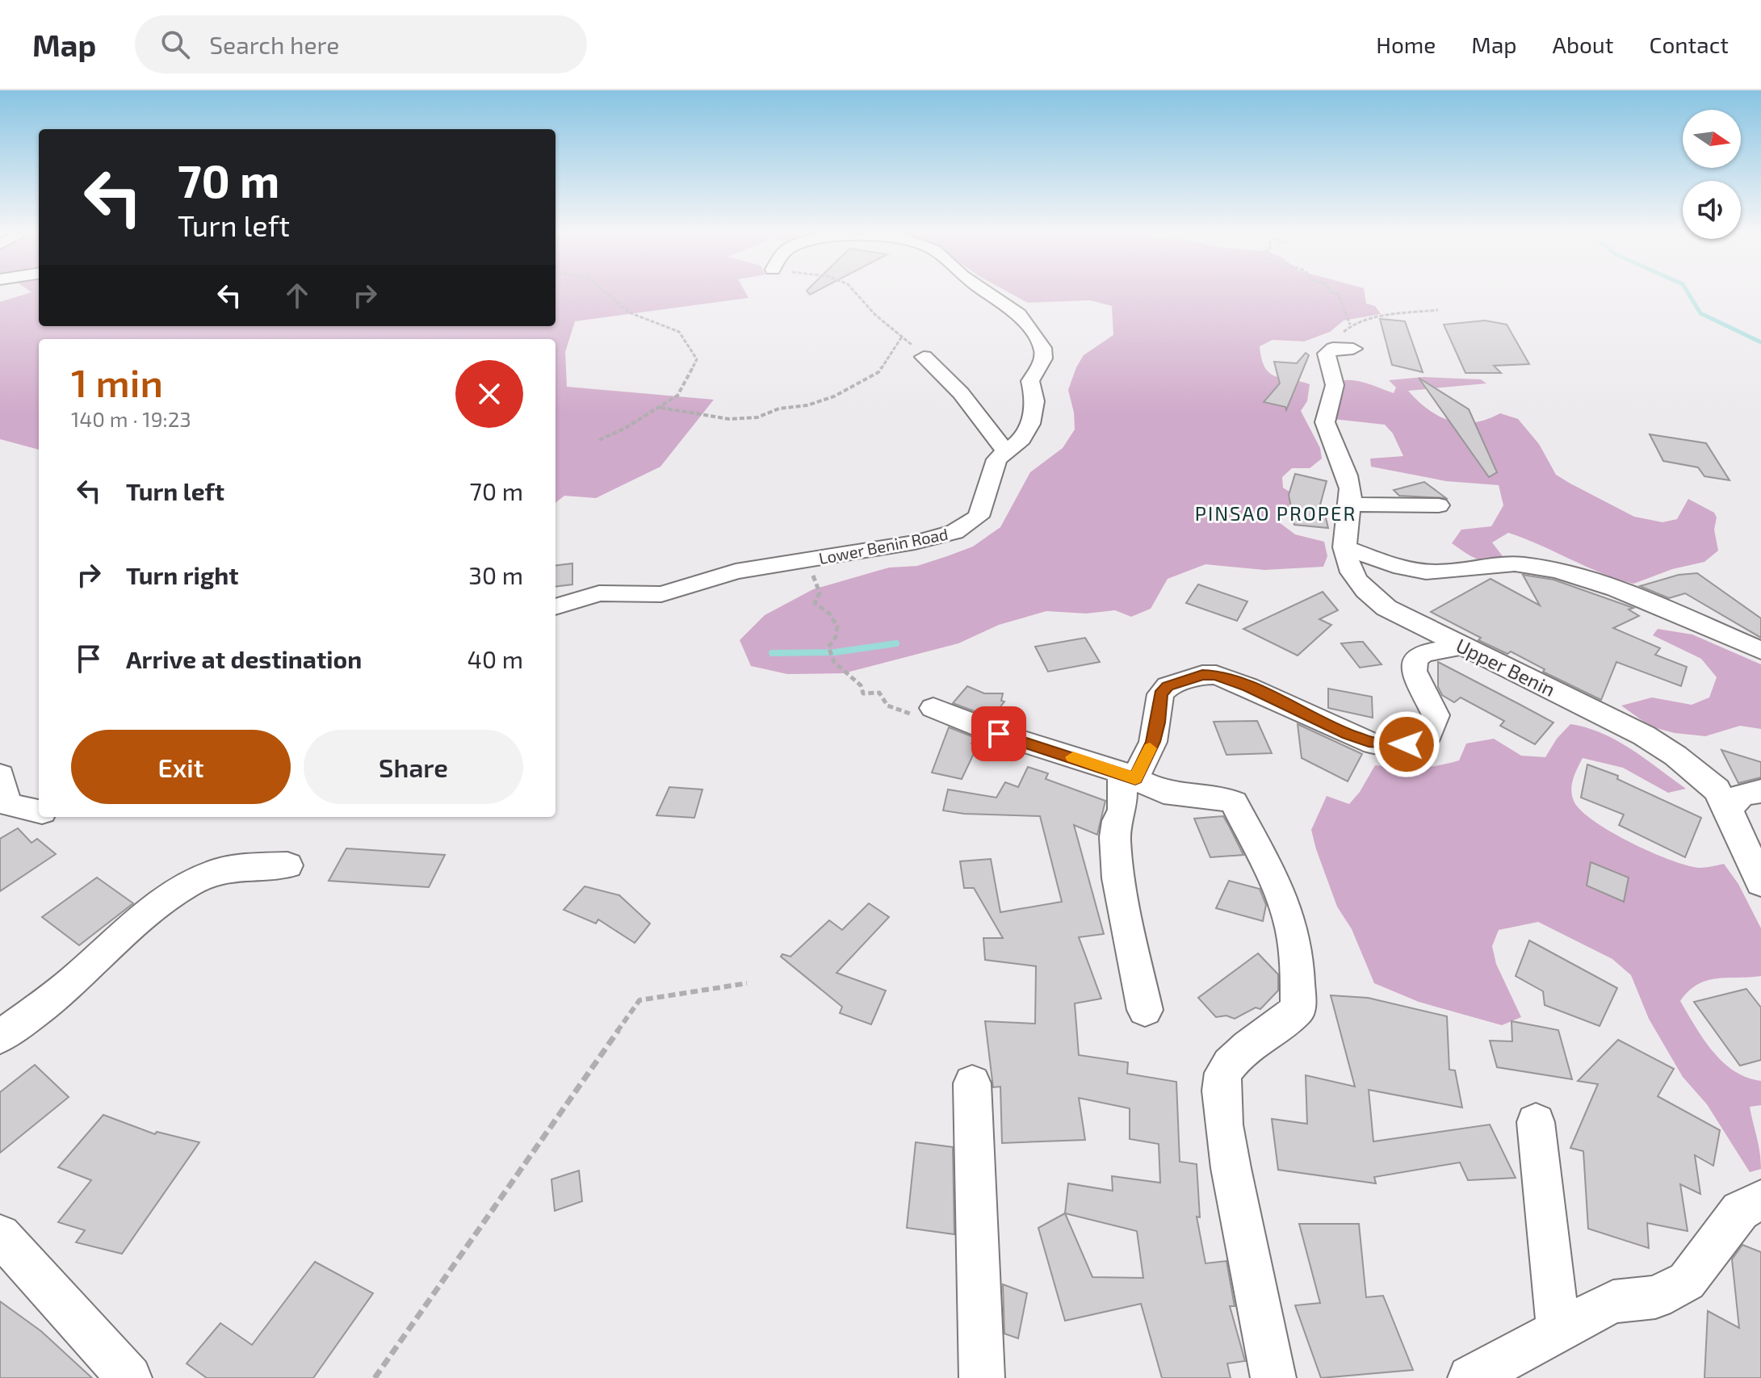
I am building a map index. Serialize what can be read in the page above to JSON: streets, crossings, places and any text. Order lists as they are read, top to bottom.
{
  "streets": {
    "street": ["Lower Benin Road", "Upper Benin"]
  },
  "districts": ["PINSAO PROPER"],
  "north": "right",
  "page": {
    "header": "Map",
    "search": "Search here",
    "nav": [
      "Home",
      "Map",
      "About",
      "Contact"
    ],
    "turn": ["70 m", "Turn left"],
    "heading": ["1 min", "140 m · 19:23"],
    "list": [
      {
        "name": "Turn left",
        "value": "70 m"
      },
      {
        "name": "Turn right",
        "value": "30 m"
      },
      {
        "name": "Arrive at destination",
        "value": "40 m"
      }
    ],
    "buttons": ["Exit", "Share"]
  }
}
